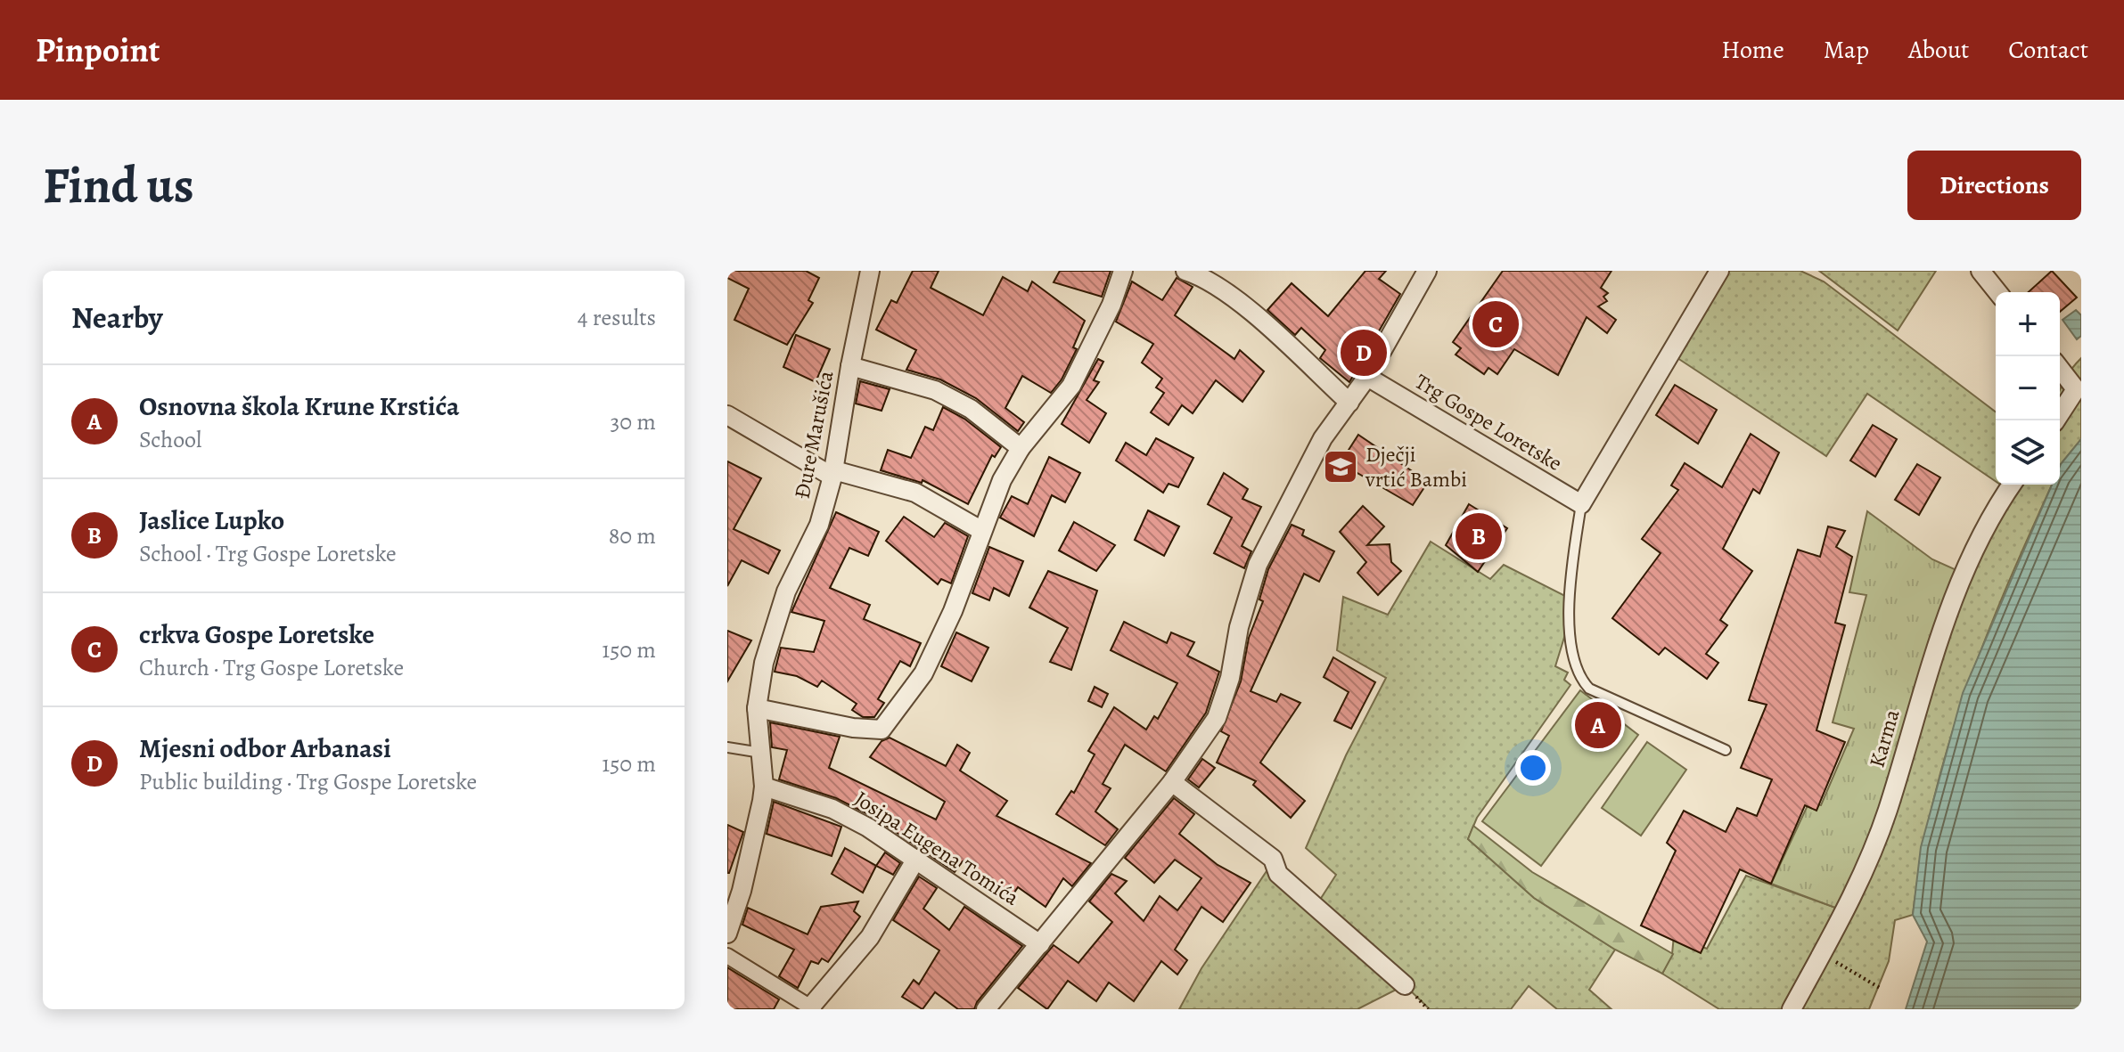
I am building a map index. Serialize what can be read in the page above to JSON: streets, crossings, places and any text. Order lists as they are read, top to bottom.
{
  "streets": {
    "street": [
      "Trg Gospe Loretske",
      "Đure Marušića",
      "Karma",
      "Josipa Eugena Tomića"
    ]
  },
  "crossings": [
    ["Đure Marušića", "Josipa Eugena Tomića"]
  ],
  "places": {
    "school or university": ["Dječji vrtić Bambi"]
  },
  "page": {
    "header": "Pinpoint",
    "nav": [
      "Home",
      "Map",
      "About",
      "Contact"
    ],
    "buttons": "Directions",
    "title": "Find us",
    "heading": ["Nearby", "4 results"],
    "map_buttons": ["+", "−"],
    "pins": [
      "C",
      "D",
      "B",
      "A"
    ],
    "list": [
      {
        "mark": "A",
        "name": "Osnovna škola Krune Krstića",
        "note": "School",
        "value": "30 m"
      },
      {
        "mark": "B",
        "name": "Jaslice Lupko",
        "note": "School · Trg Gospe Loretske",
        "value": "80 m"
      },
      {
        "mark": "C",
        "name": "crkva Gospe Loretske",
        "note": "Church · Trg Gospe Loretske",
        "value": "150 m"
      },
      {
        "mark": "D",
        "name": "Mjesni odbor Arbanasi",
        "note": "Public building · Trg Gospe Loretske",
        "value": "150 m"
      }
    ]
  }
}
